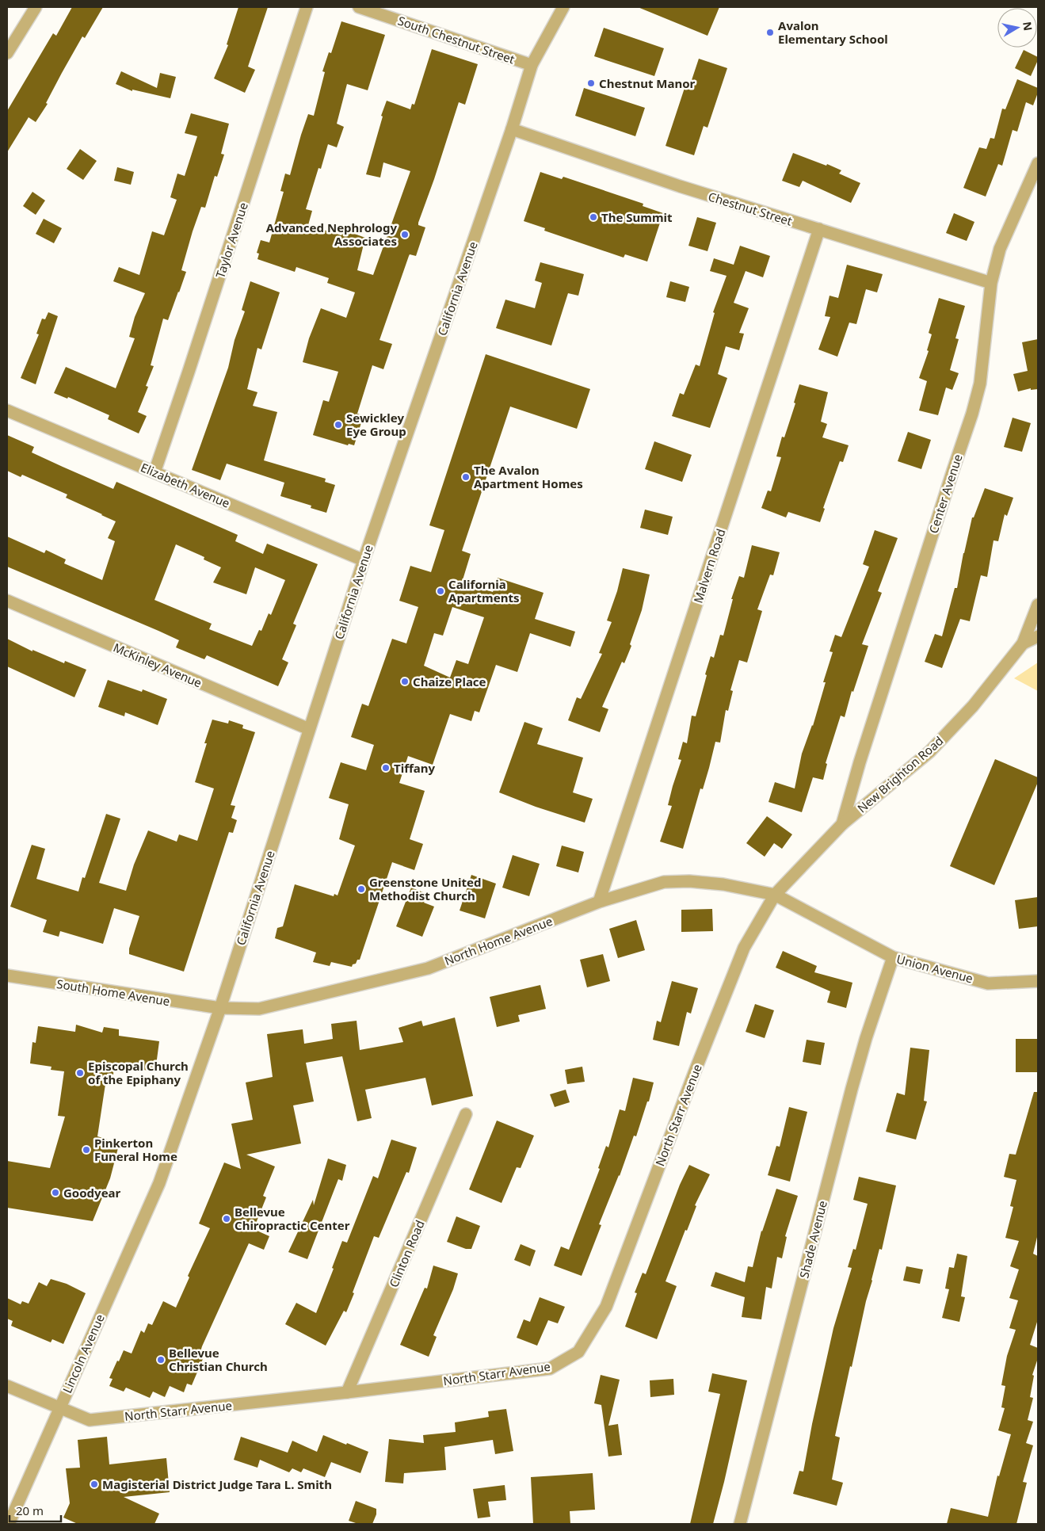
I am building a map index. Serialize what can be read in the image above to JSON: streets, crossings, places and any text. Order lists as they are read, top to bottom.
{
  "streets": {
    "street": [
      "South Chestnut Street",
      "Chestnut Street",
      "Taylor Avenue",
      "California Avenue",
      "Elizabeth Avenue",
      "Center Avenue",
      "Malvern Road",
      "McKinley Avenue",
      "New Brighton Road",
      "North Home Avenue",
      "Union Avenue",
      "South Home Avenue",
      "North Starr Avenue",
      "Shade Avenue",
      "Clinton Road",
      "Lincoln Avenue"
    ]
  },
  "crossings": [
    ["South Chestnut Street", "California Avenue"],
    ["Chestnut Street", "California Avenue"],
    ["Chestnut Street", "Center Avenue"],
    ["Chestnut Street", "Malvern Road"],
    ["Taylor Avenue", "Elizabeth Avenue"],
    ["California Avenue", "Elizabeth Avenue"],
    ["California Avenue", "McKinley Avenue"],
    ["California Avenue", "North Home Avenue"],
    ["California Avenue", "South Home Avenue"],
    ["California Avenue", "Lincoln Avenue"],
    ["Center Avenue", "New Brighton Road"],
    ["Malvern Road", "North Home Avenue"],
    ["New Brighton Road", "North Home Avenue"],
    ["New Brighton Road", "Union Avenue"],
    ["New Brighton Road", "North Starr Avenue"],
    ["North Home Avenue", "Union Avenue"],
    ["North Home Avenue", "South Home Avenue"],
    ["North Home Avenue", "North Starr Avenue"],
    ["Union Avenue", "North Starr Avenue"],
    ["Union Avenue", "Shade Avenue"],
    ["North Starr Avenue", "Clinton Road"],
    ["North Starr Avenue", "Lincoln Avenue"]
  ],
  "places": [
    "Avalon Elementary School",
    "Chestnut Manor",
    "The Summit",
    "Advanced Nephrology Associates",
    "Sewickley Eye Group",
    "The Avalon Apartment Homes",
    "California Apartments",
    "Chaize Place",
    "Tiffany",
    "Greenstone United Methodist Church",
    "Episcopal Church of the Epiphany",
    "Pinkerton Funeral Home",
    "Goodyear",
    "Bellevue Chiropractic Center",
    "Bellevue Christian Church",
    "Magisterial District Judge Tara L. Smith"
  ],
  "scale_bar": "20 m",
  "north": "right"
}
